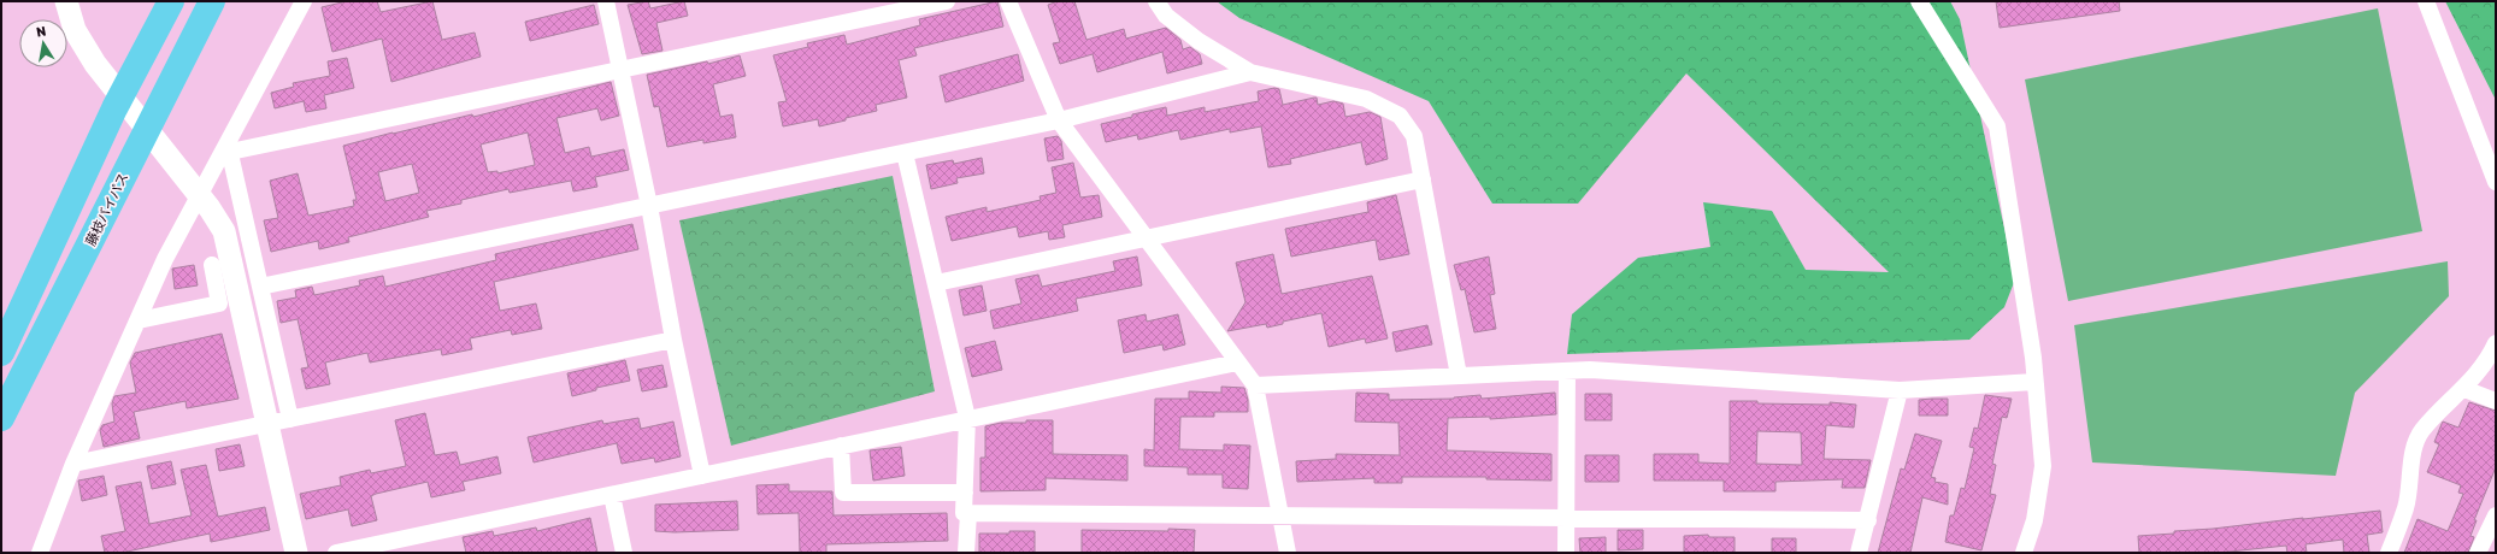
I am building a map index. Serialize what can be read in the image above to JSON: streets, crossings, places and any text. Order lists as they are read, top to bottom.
{
  "streets": {
    "highway": ["藤枝バイパス"]
  },
  "north": "top"
}
